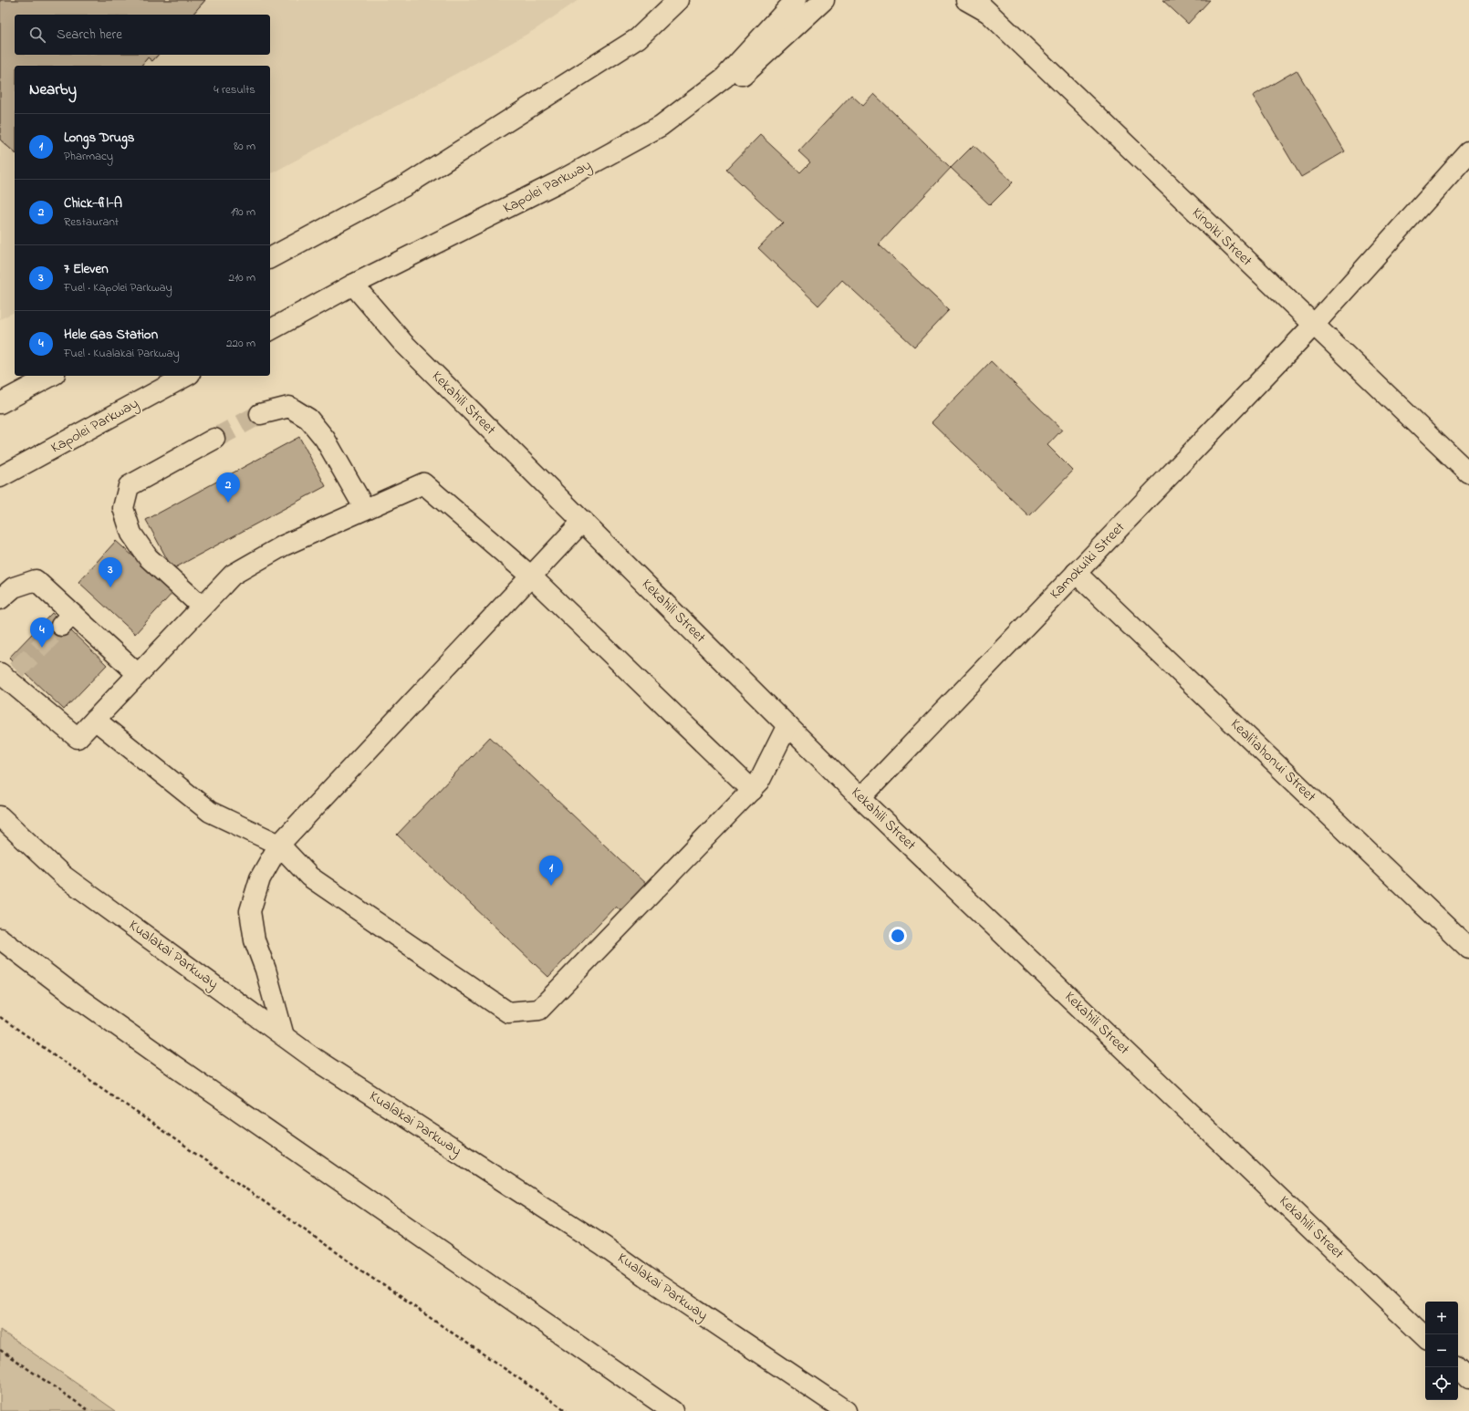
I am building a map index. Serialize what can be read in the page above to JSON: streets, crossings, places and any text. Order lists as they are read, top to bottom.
{
  "streets": {
    "main road": [
      "Kapolei Parkway",
      "Kinoiki Street",
      "Kekahili Street",
      "Kamokuiki Street",
      "Keali'iahonui Street",
      "Kualakai Parkway"
    ]
  },
  "crossings": [
    ["Kapolei Parkway", "Kekahili Street"],
    ["Kinoiki Street", "Kamokuiki Street"],
    ["Kekahili Street", "Kamokuiki Street"],
    ["Kamokuiki Street", "Keali'iahonui Street"]
  ],
  "page": {
    "search": "Search here",
    "heading": ["Nearby", "4 results"],
    "list": [
      {
        "mark": "1",
        "name": "Longs Drugs",
        "note": "Pharmacy",
        "value": "80 m"
      },
      {
        "mark": "2",
        "name": "Chick-fil-A",
        "note": "Restaurant",
        "value": "190 m"
      },
      {
        "mark": "3",
        "name": "7 Eleven",
        "note": "Fuel · Kapolei Parkway",
        "value": "210 m"
      },
      {
        "mark": "4",
        "name": "Hele Gas Station",
        "note": "Fuel · Kualakai Parkway",
        "value": "220 m"
      }
    ],
    "pins": [
      "2",
      "3",
      "4",
      "1"
    ],
    "map_buttons": ["+", "−"]
  }
}
